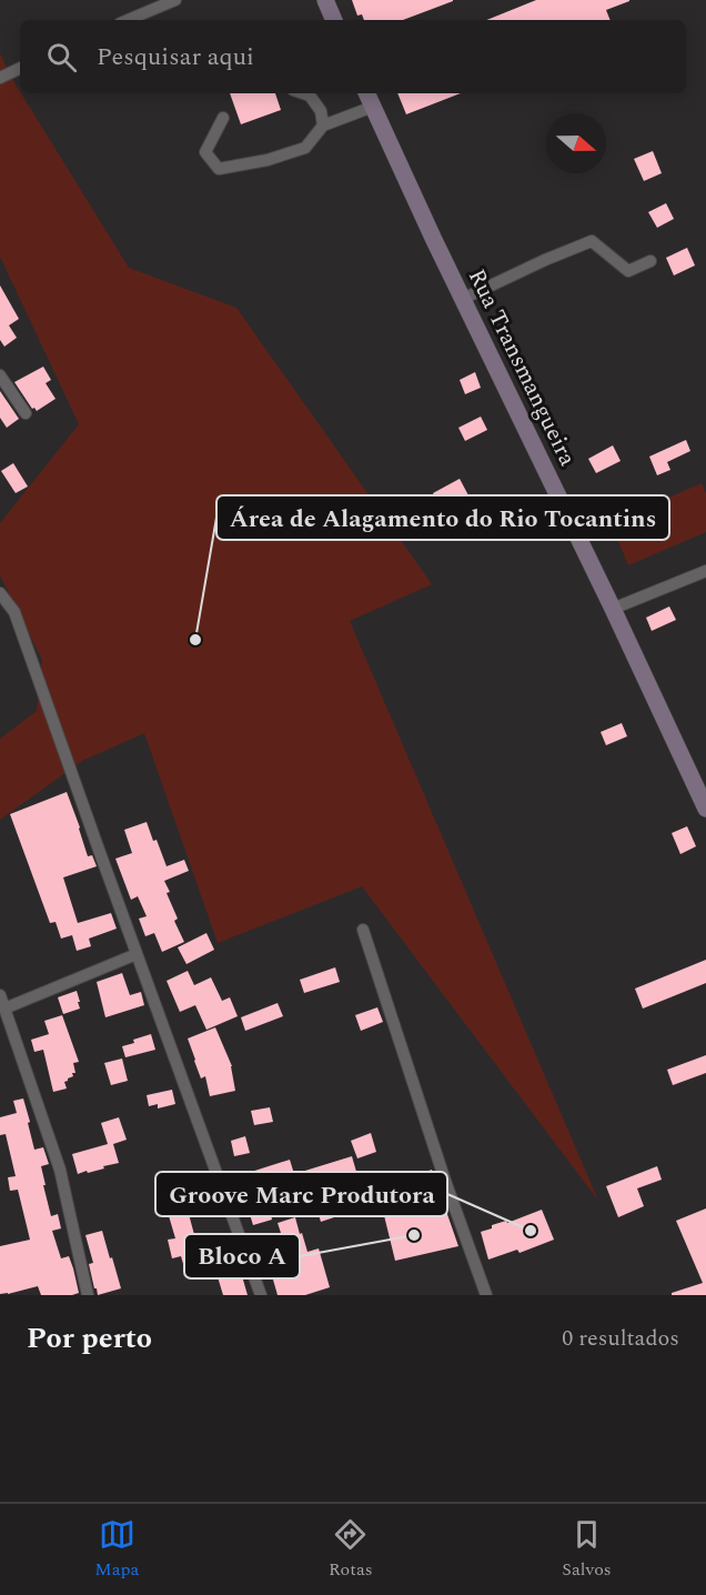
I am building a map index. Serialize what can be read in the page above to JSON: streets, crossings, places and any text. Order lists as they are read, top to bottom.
{
  "streets": {
    "street": ["Rua Transmangueira"]
  },
  "places": ["Área de Alagamento do Rio Tocantins", "Groove Marc Produtora", "Bloco A"],
  "north": "right",
  "page": {
    "search": "Pesquisar aqui",
    "heading": ["Por perto", "0 resultados"],
    "nav": ["Mapa", "Rotas", "Salvos"]
  }
}
